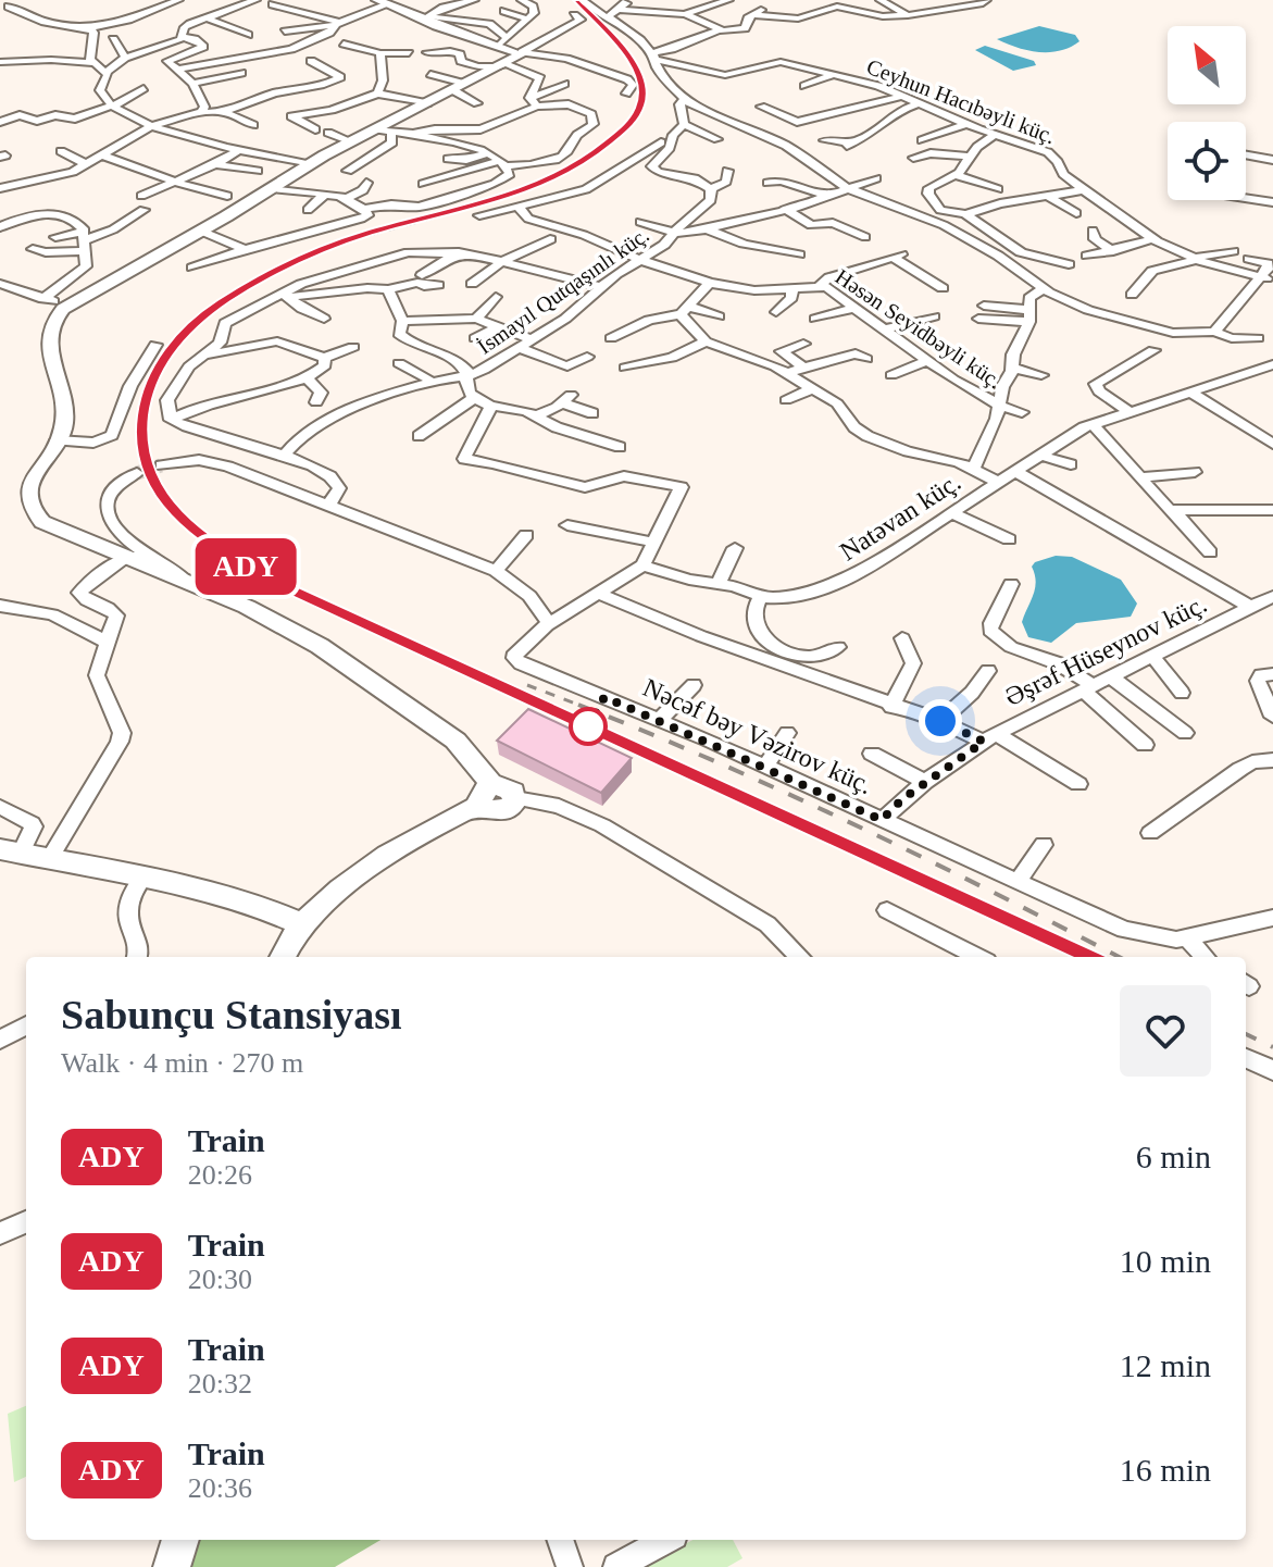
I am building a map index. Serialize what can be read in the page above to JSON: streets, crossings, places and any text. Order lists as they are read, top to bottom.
{
  "streets": {
    "street": [
      "Ceyhun Hacıbəyli küç.",
      "İsmayıl Qutqaşınlı küç.",
      "Həsən Seyidbəyli küç.",
      "Natəvan küç.",
      "Əşrəf Hüseynov küç.",
      "Nəcəf bəy Vəzirov küç."
    ]
  },
  "crossings": [
    ["İsmayıl Qutqaşınlı küç.", "Həsən Seyidbəyli küç."],
    ["Əşrəf Hüseynov küç.", "Nəcəf bəy Vəzirov küç."]
  ],
  "north": "top left",
  "page": {
    "on_map": "ADY",
    "heading": ["Sabunçu Stansiyası", "Walk · 4 min · 270 m"],
    "list": [
      {
        "mark": "ADY",
        "name": "Train",
        "note": "20:26",
        "value": "6 min"
      },
      {
        "mark": "ADY",
        "name": "Train",
        "note": "20:30",
        "value": "10 min"
      },
      {
        "mark": "ADY",
        "name": "Train",
        "note": "20:32",
        "value": "12 min"
      },
      {
        "mark": "ADY",
        "name": "Train",
        "note": "20:36",
        "value": "16 min"
      }
    ]
  }
}
